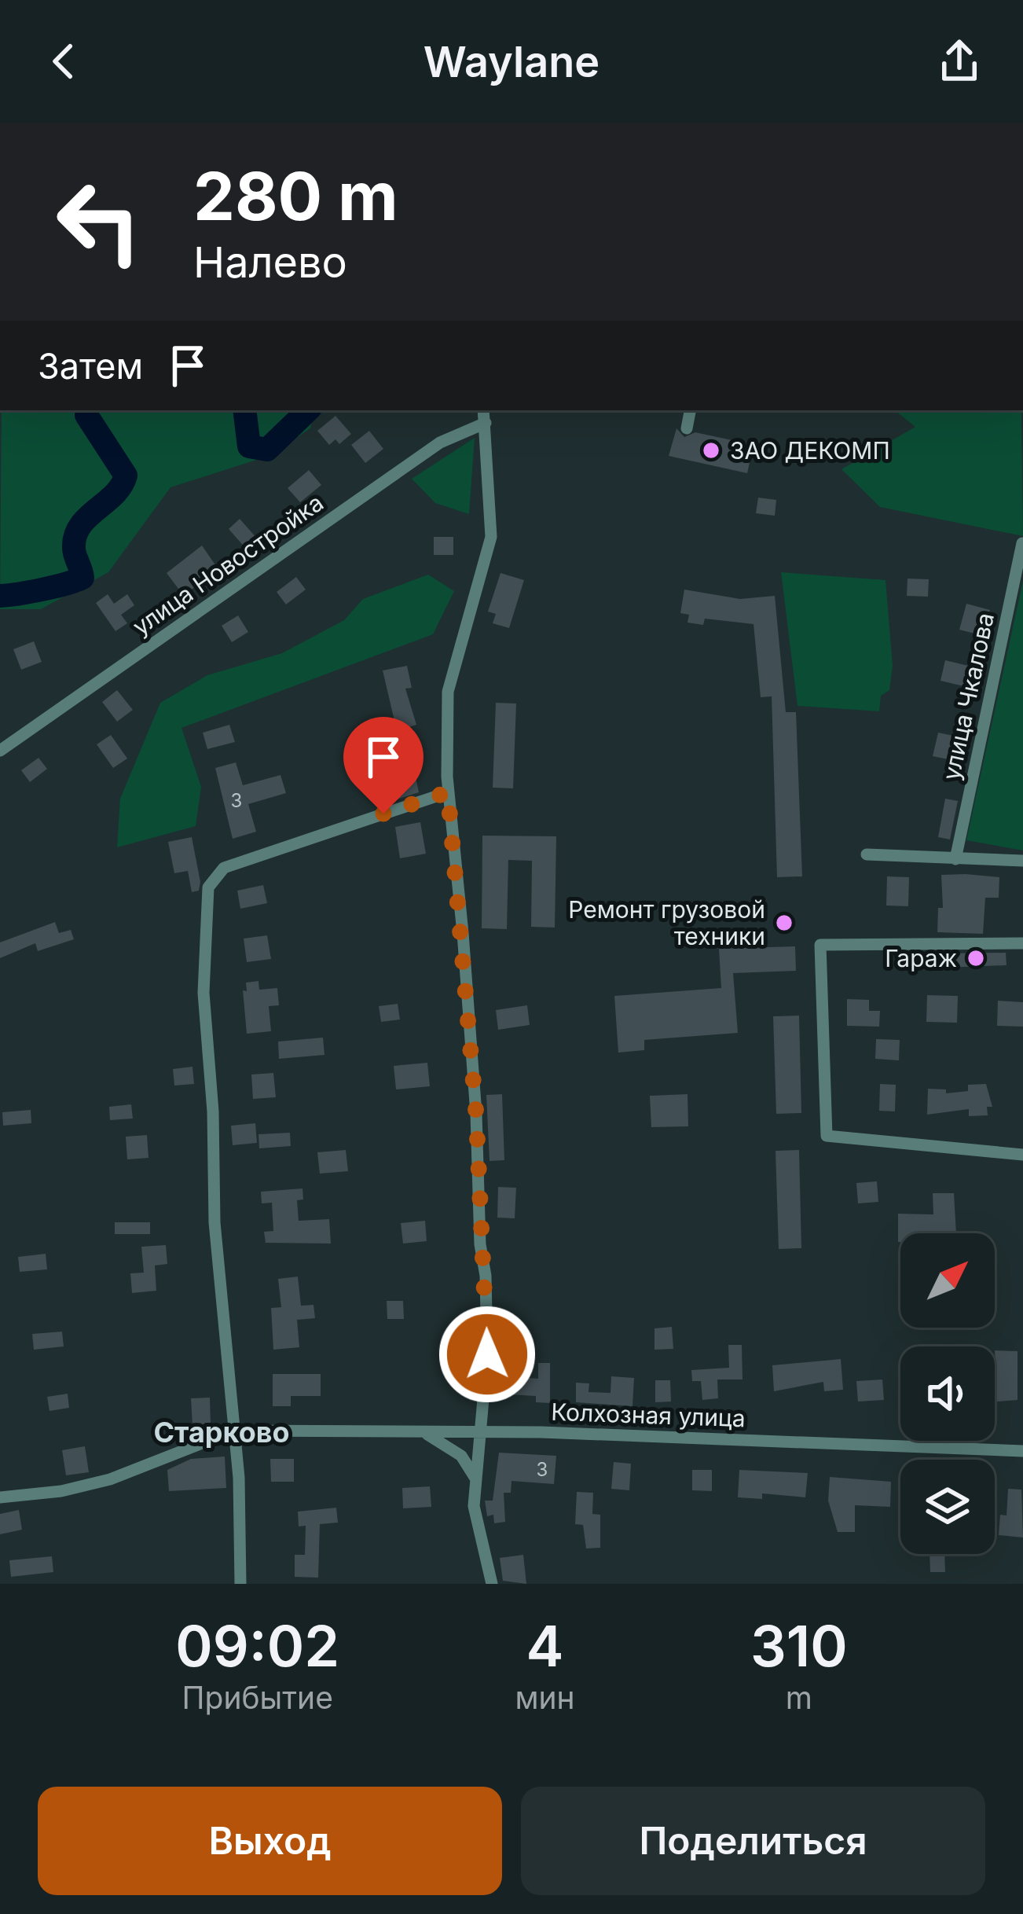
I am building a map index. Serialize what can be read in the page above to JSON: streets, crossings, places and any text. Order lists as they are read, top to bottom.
{
  "streets": {
    "street": ["улица Новостройка", "улица Чкалова", "Колхозная улица"]
  },
  "districts": ["Старково"],
  "places": ["ЗАО ДЕКОМП", "Ремонт грузовой техники", "Гараж"],
  "house_numbers": ["3", "3"],
  "north": "top right",
  "page": {
    "header": "Waylane",
    "turn": ["280 m", "Налево"],
    "then": "Затем",
    "eta": [
      "09:02",
      "Прибытие",
      "4",
      "мин",
      "310",
      "m"
    ],
    "buttons": ["Выход", "Поделиться"]
  }
}
